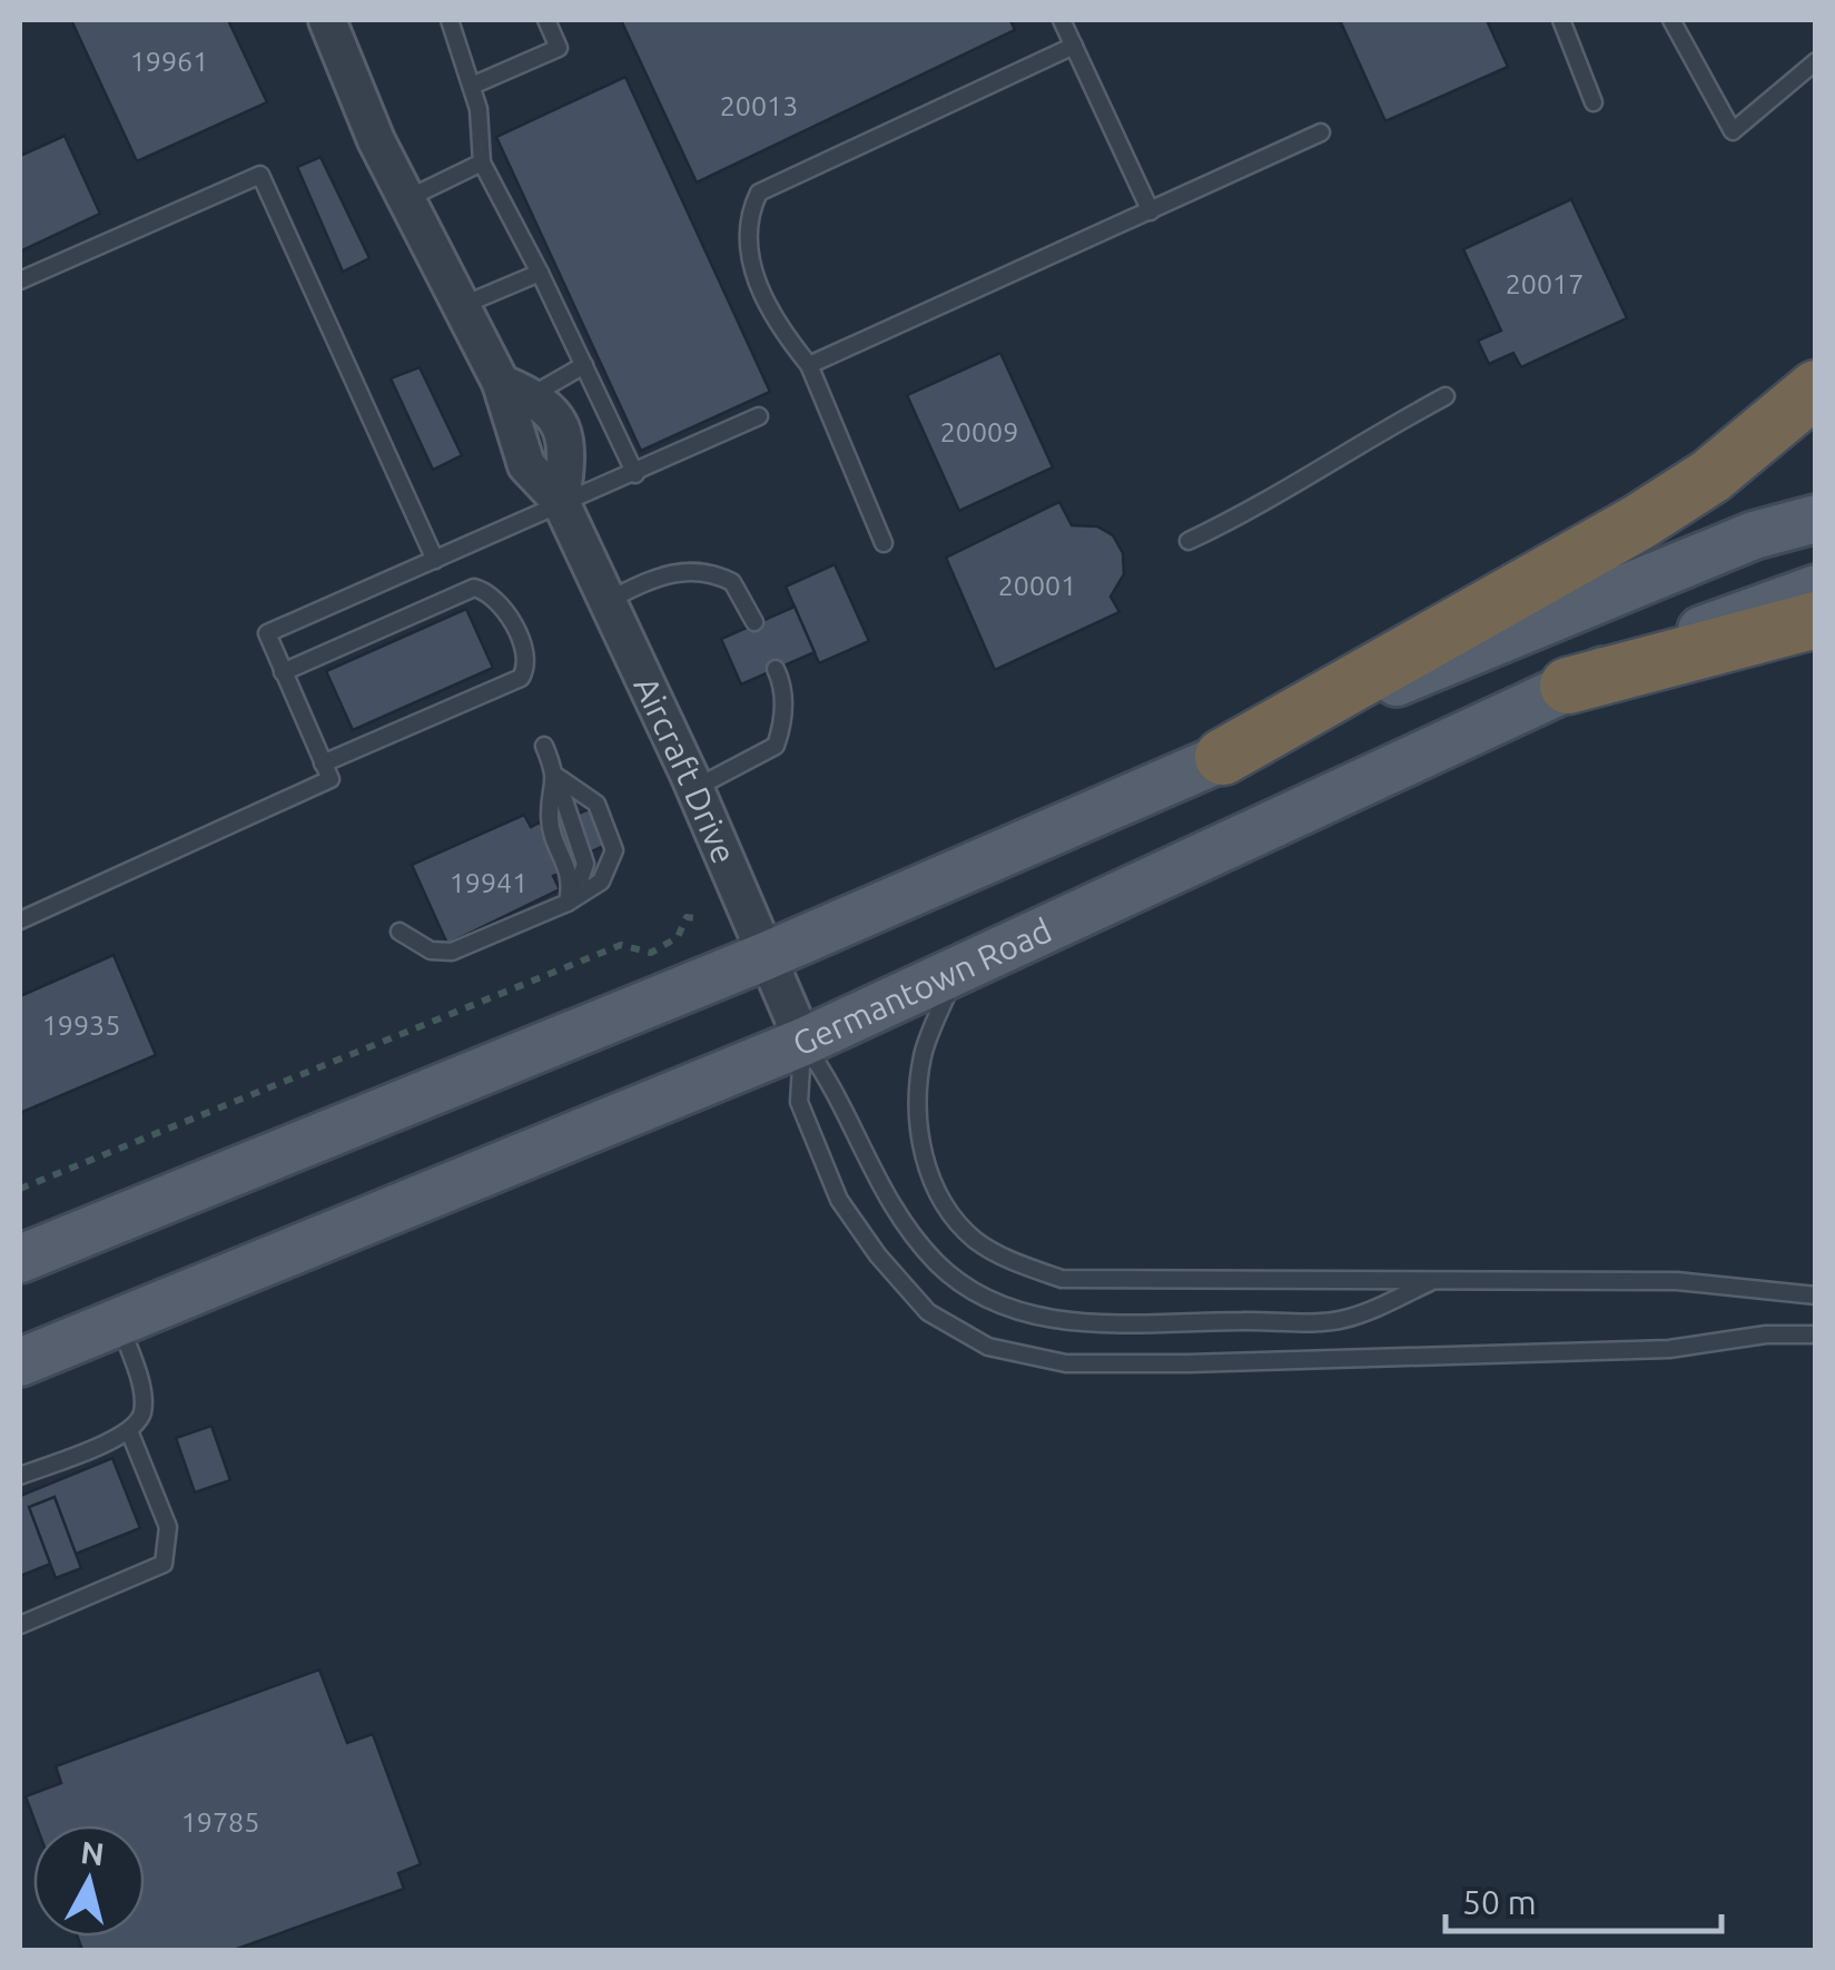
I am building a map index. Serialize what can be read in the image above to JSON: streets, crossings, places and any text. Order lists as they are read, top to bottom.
{
  "streets": {
    "main road": ["Germantown Road"],
    "street": ["Aircraft Drive"]
  },
  "crossings": [
    ["Aircraft Drive", "Germantown Road"]
  ],
  "house_numbers": [
    "19961",
    "20013",
    "20017",
    "20009",
    "20001",
    "19941",
    "19935",
    "19785"
  ],
  "scale_bar": "50 m",
  "north": "top"
}
